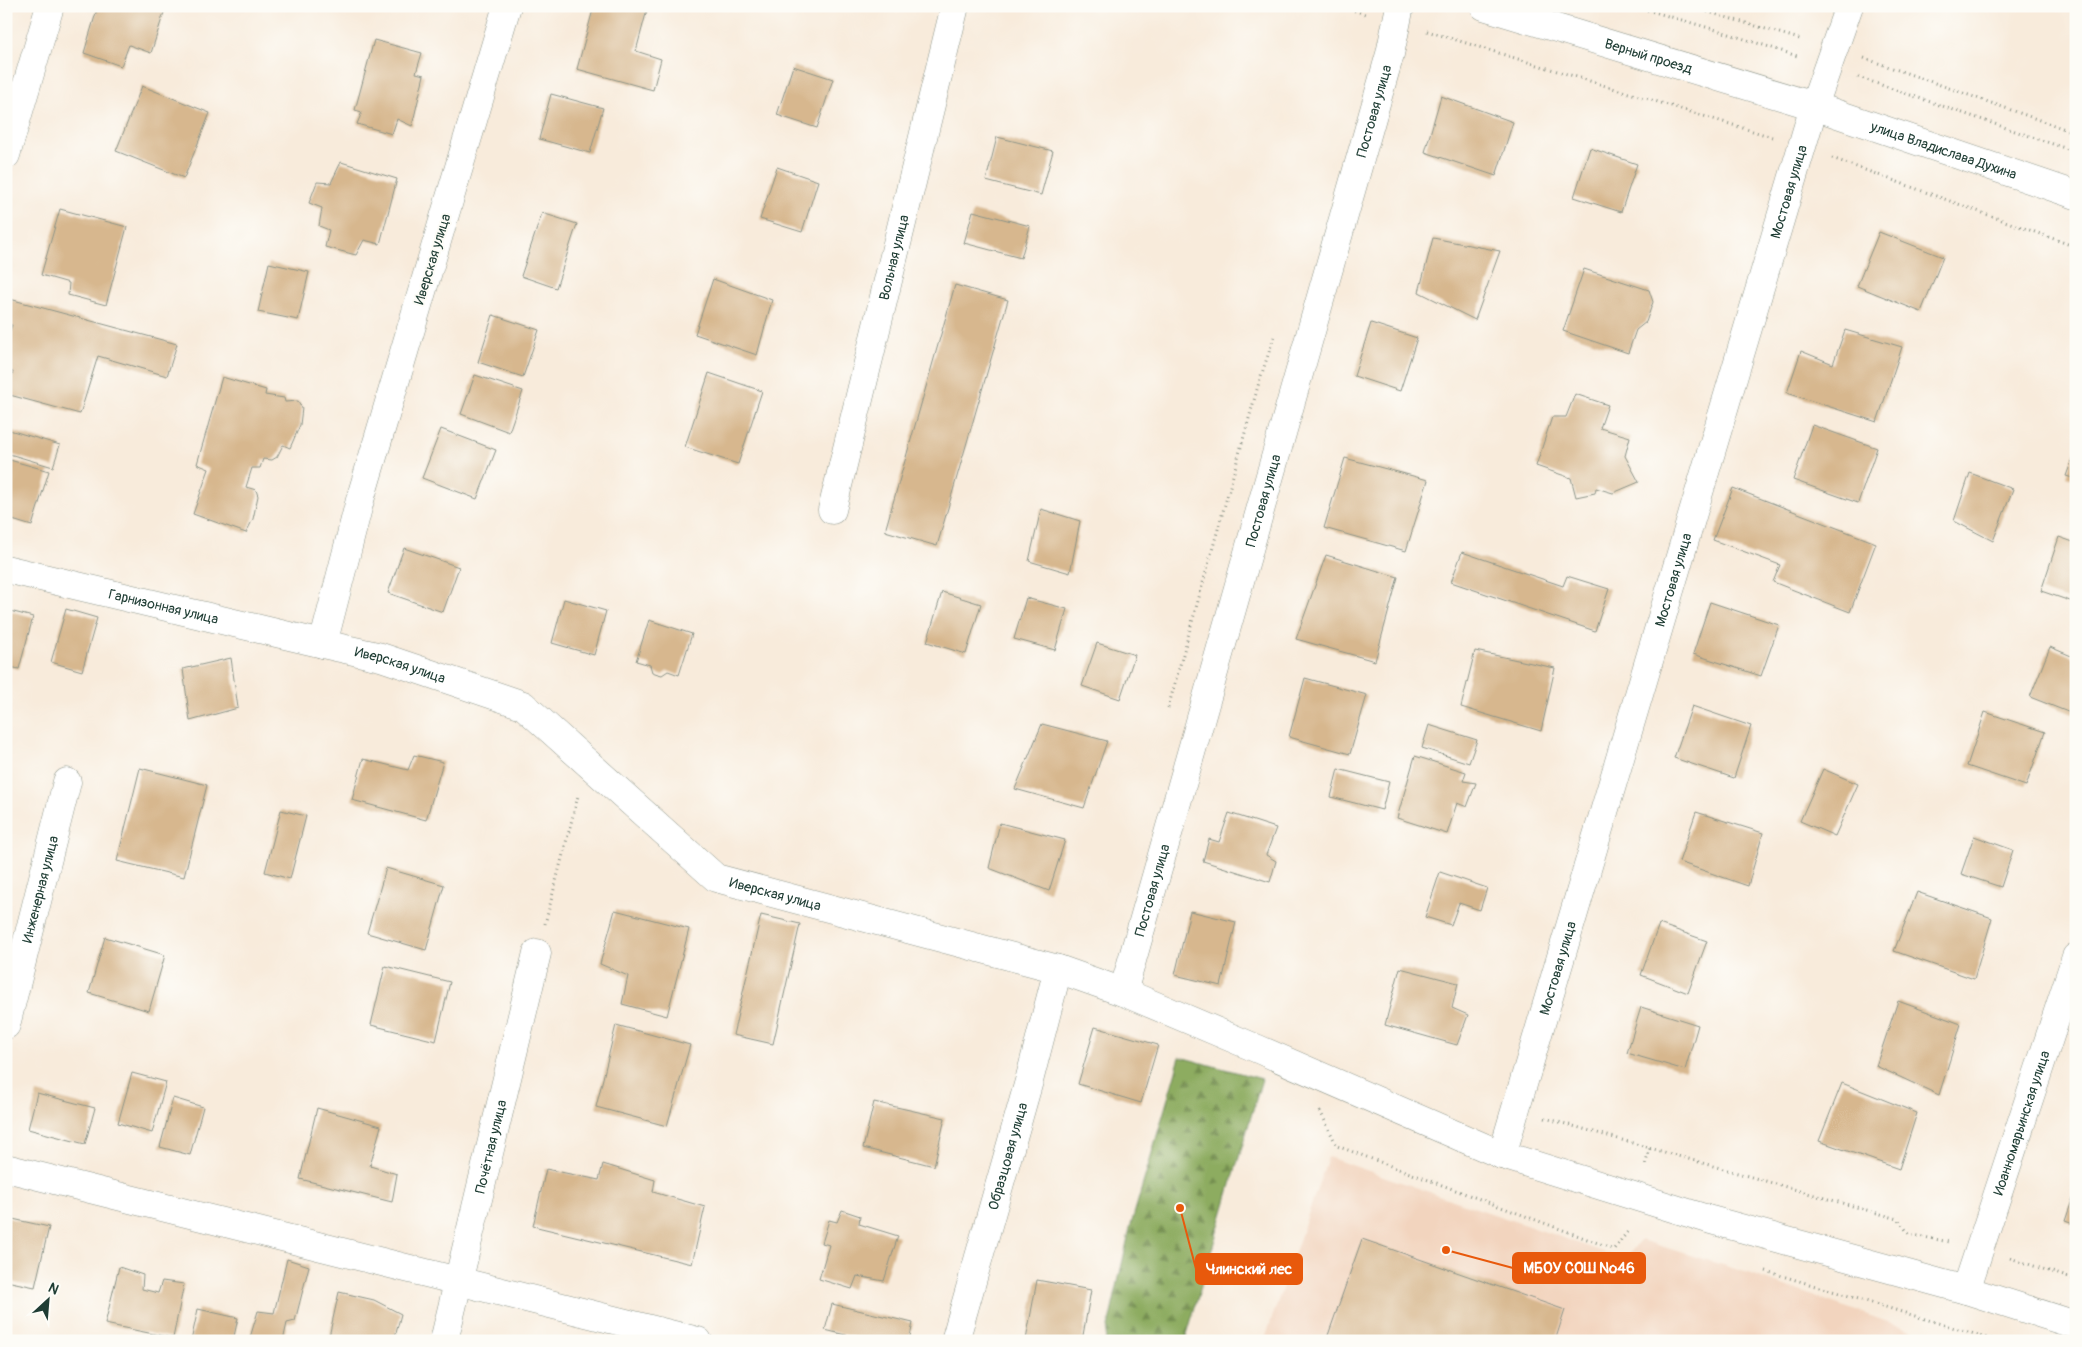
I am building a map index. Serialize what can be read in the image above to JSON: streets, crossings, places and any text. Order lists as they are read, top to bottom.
{
  "streets": {
    "street": [
      "Верный проезд",
      "Постовая улица",
      "улица Владислава Духина",
      "Мостовая улица",
      "Вольная улица",
      "Иверская улица",
      "Гарнизонная улица",
      "Инженерная улица",
      "Иоанномарьинская улица",
      "Почётная улица",
      "Образцовая улица"
    ]
  },
  "crossings": [
    ["Верный проезд", "улица Владислава Духина"],
    ["Верный проезд", "Мостовая улица"],
    ["Постовая улица", "Иверская улица"],
    ["улица Владислава Духина", "Мостовая улица"],
    ["Мостовая улица", "Иверская улица"],
    ["Иверская улица", "Гарнизонная улица"],
    ["Иверская улица", "Иоанномарьинская улица"],
    ["Иверская улица", "Образцовая улица"]
  ],
  "places": ["Члинский лес", "МБОУ СОШ №46"],
  "north": "top right"
}
